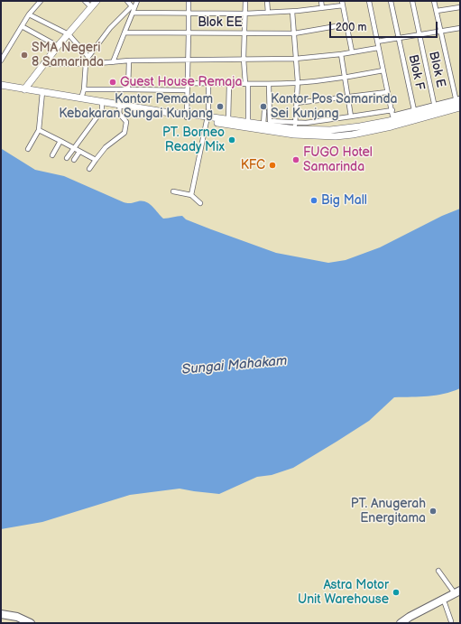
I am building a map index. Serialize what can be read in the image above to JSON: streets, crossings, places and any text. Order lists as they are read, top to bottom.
{
  "streets": {
    "street": ["Blok EE", "Blok E", "Blok F"]
  },
  "water": ["Sungai Mahakam"],
  "places": [
    "SMA Negeri 8 Samarinda",
    "Guest House Remaja",
    "Kantor Pemadam Kebakaran Sungai Kunjang",
    "Kantor Pos Samarinda Sei Kunjang",
    "PT. Borneo Ready Mix",
    "FUGO Hotel Samarinda",
    "KFC",
    "Big Mall",
    "PT. Anugerah Energitama",
    "Astra Motor Unit Warehouse"
  ],
  "scale_bar": "200 m"
}
